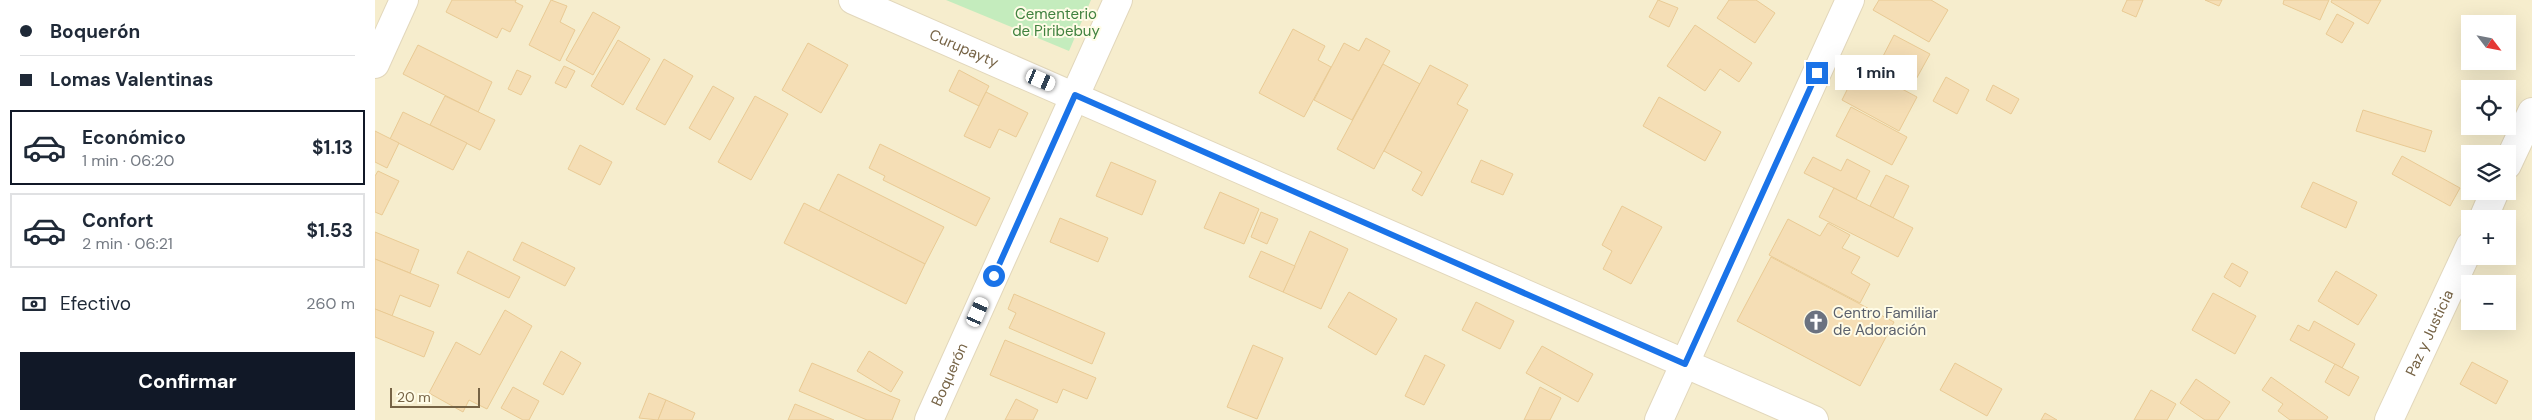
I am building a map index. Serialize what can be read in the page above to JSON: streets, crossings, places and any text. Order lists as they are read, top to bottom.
{
  "streets": {
    "street": ["Curupayty", "Paz y Justicia", "Boquerón"]
  },
  "crossings": [
    ["Curupayty", "Boquerón"]
  ],
  "parks": ["Cementerio de Piribebuy"],
  "places": {
    "church": ["Centro Familiar de Adoración"]
  },
  "scale_bar": "20 m",
  "north": "bottom right",
  "page": {
    "banner": ["Boquerón", "Lomas Valentinas"],
    "map_buttons": ["+", "−"],
    "bubble": "1 min",
    "list": [
      {
        "name": "Económico",
        "note": "1 min · 06:20",
        "value": "$1.13"
      },
      {
        "name": "Confort",
        "note": "2 min · 06:21",
        "value": "$1.53"
      }
    ],
    "pay": ["Efectivo", "260 m"],
    "buttons": "Confirmar",
    "scale": "20 m"
  }
}
